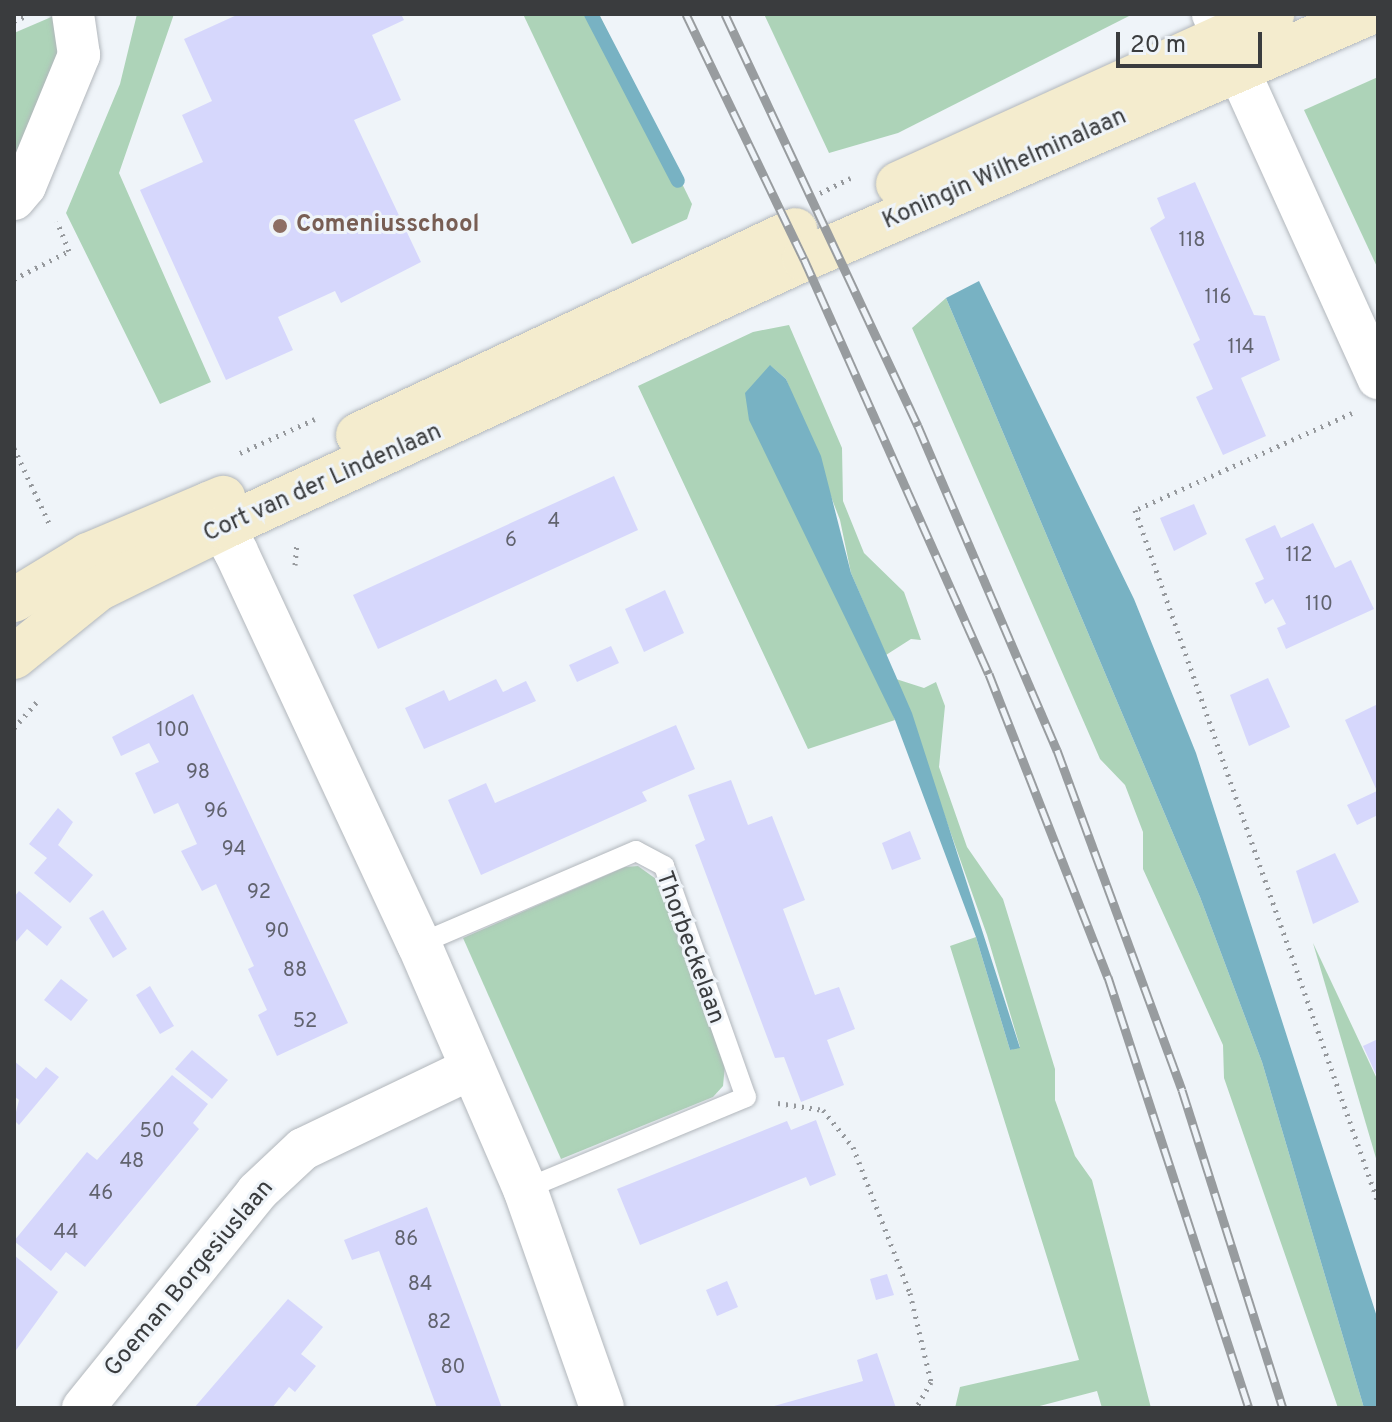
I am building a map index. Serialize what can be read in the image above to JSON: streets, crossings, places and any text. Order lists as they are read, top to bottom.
{
  "streets": {
    "main road": ["Koningin Wilhelminalaan", "Cort van der Lindenlaan"],
    "street": ["Goeman Borgesiuslaan"],
    "lane": ["Thorbeckelaan"]
  },
  "crossings": [
    ["Koningin Wilhelminalaan", "Cort van der Lindenlaan"]
  ],
  "places": ["Comeniusschool"],
  "house_numbers": [
    "118",
    "116",
    "114",
    "4",
    "6",
    "112",
    "110",
    "100",
    "98",
    "96",
    "94",
    "92",
    "90",
    "88",
    "52",
    "50",
    "48",
    "46",
    "44",
    "86",
    "84",
    "82",
    "80"
  ],
  "scale_bar": "20 m"
}
